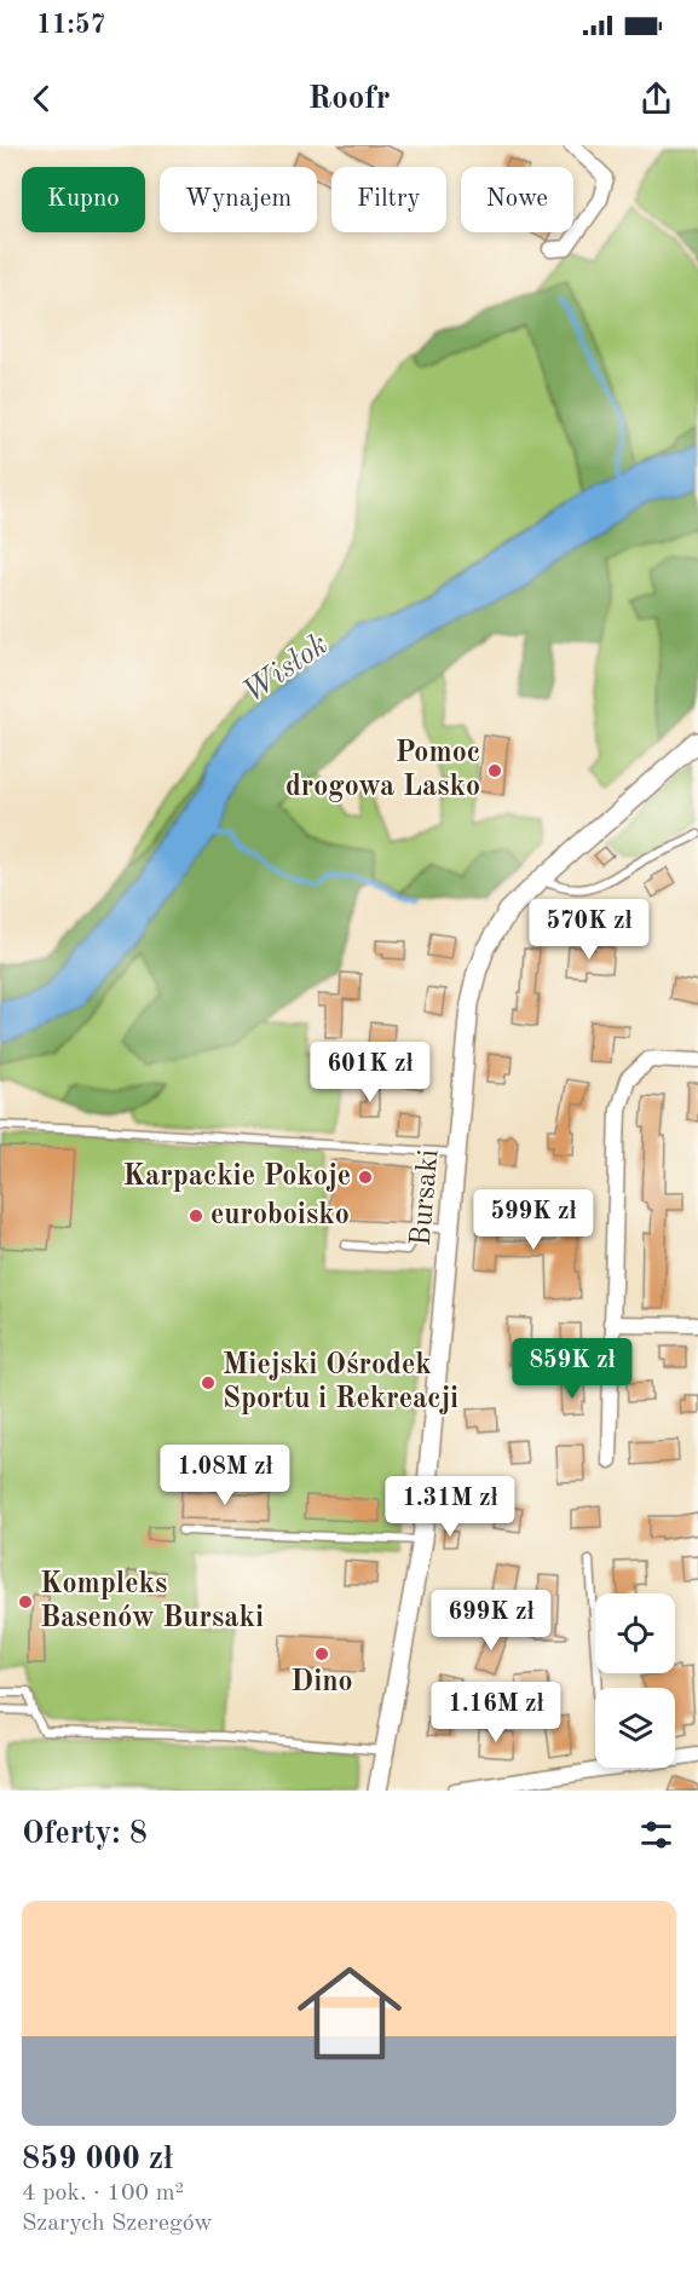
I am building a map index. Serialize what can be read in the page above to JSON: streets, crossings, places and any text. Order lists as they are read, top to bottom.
{
  "streets": {
    "street": ["Bursaki"]
  },
  "water": ["Wisłok"],
  "places": [
    "Pomoc drogowa Lasko",
    "Karpackie Pokoje",
    "euroboisko",
    "Miejski Ośrodek Sportu i Rekreacji",
    "Kompleks Basenów Bursaki",
    "Dino"
  ],
  "page": {
    "status": "11:57",
    "header": "Roofr",
    "chip": [
      "Kupno",
      "Wynajem",
      "Filtry",
      "Nowe"
    ],
    "price": [
      "570K zł",
      "601K zł",
      "599K zł",
      "859K zł",
      "1.08M zł",
      "1.31M zł",
      "699K zł",
      "1.16M zł"
    ],
    "heading": "Oferty: 8",
    "list": [
      {
        "name": "859 000 zł",
        "note": "4 pok. · 100 m² · Szarych Szeregów"
      }
    ]
  }
}
